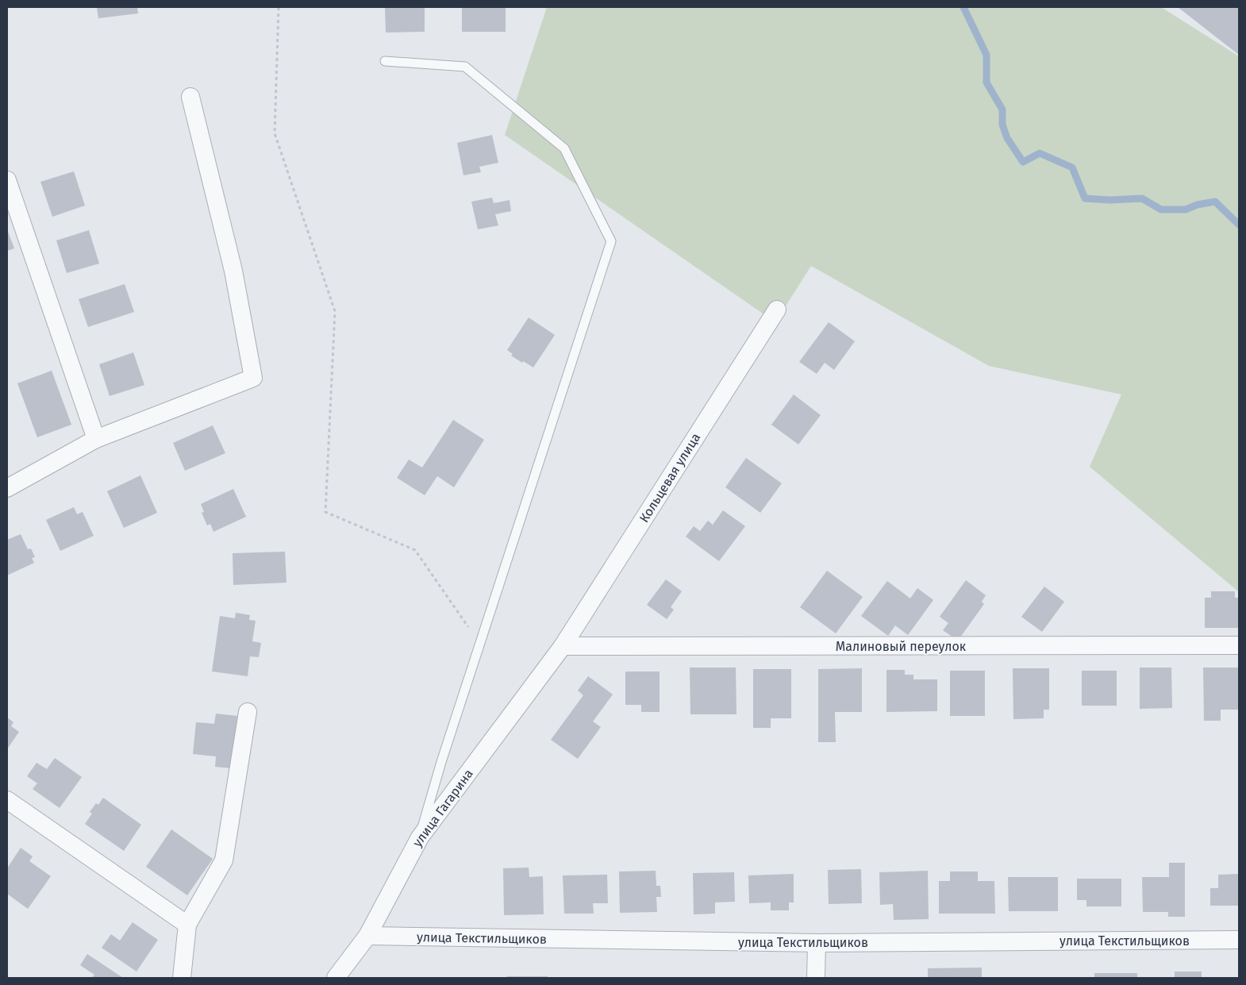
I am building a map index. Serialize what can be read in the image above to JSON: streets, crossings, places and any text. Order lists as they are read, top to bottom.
{
  "streets": {
    "street": [
      "Кольцевая улица",
      "Малиновый переулок",
      "улица Гагарина",
      "улица Текстильщиков"
    ]
  },
  "crossings": [
    ["Кольцевая улица", "Малиновый переулок"],
    ["Кольцевая улица", "улица Гагарина"],
    ["Малиновый переулок", "улица Гагарина"],
    ["улица Гагарина", "улица Текстильщиков"]
  ]
}
